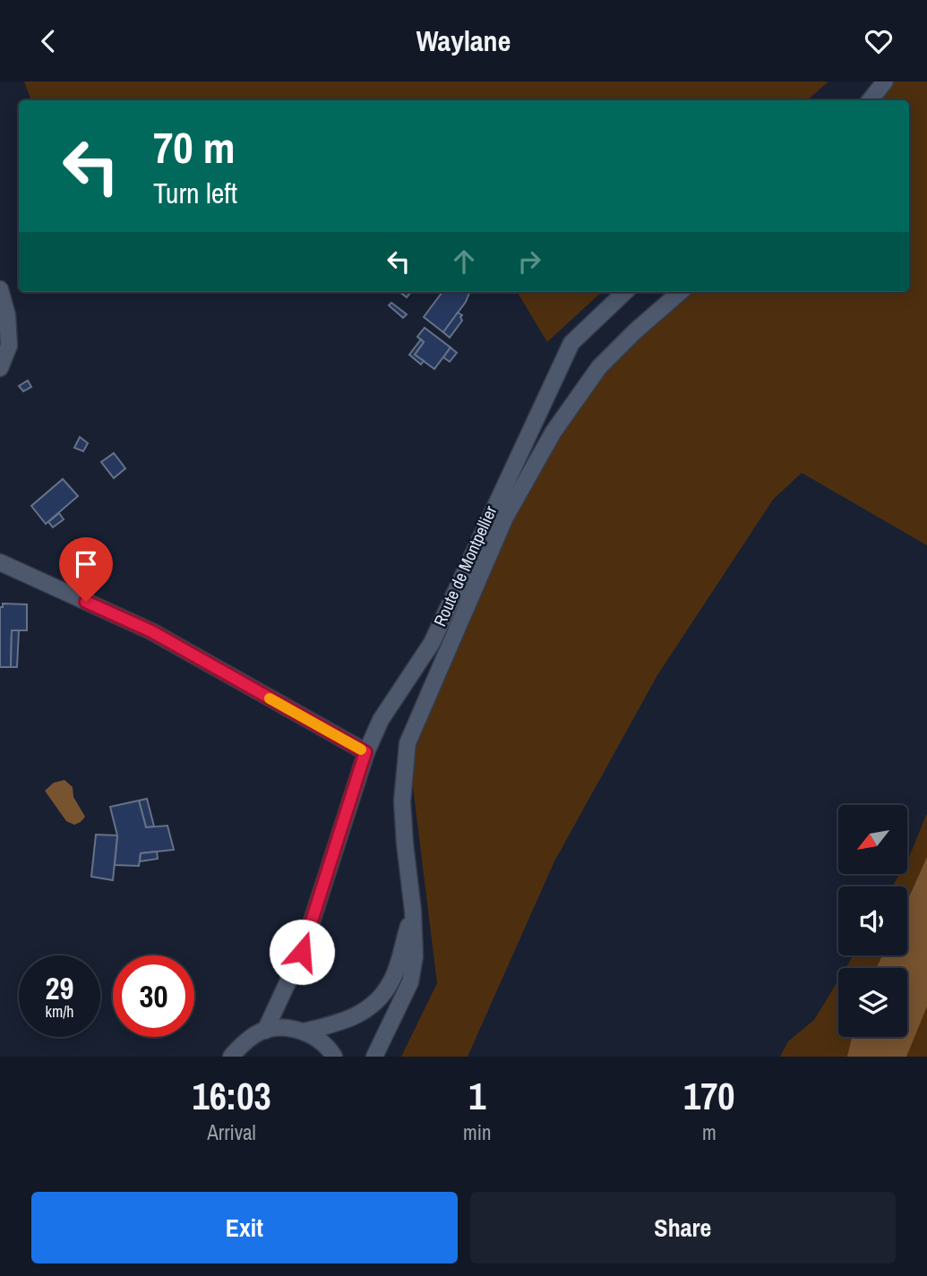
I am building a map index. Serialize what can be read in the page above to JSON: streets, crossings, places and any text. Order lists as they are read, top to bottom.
{
  "streets": {
    "street": ["Route de Montpellier"]
  },
  "north": "bottom left",
  "page": {
    "header": "Waylane",
    "turn": ["70 m", "Turn left"],
    "speed": "29 km/h",
    "limit": "30",
    "eta": [
      "16:03",
      "Arrival",
      "1",
      "min",
      "170",
      "m"
    ],
    "buttons": ["Exit", "Share"]
  }
}
